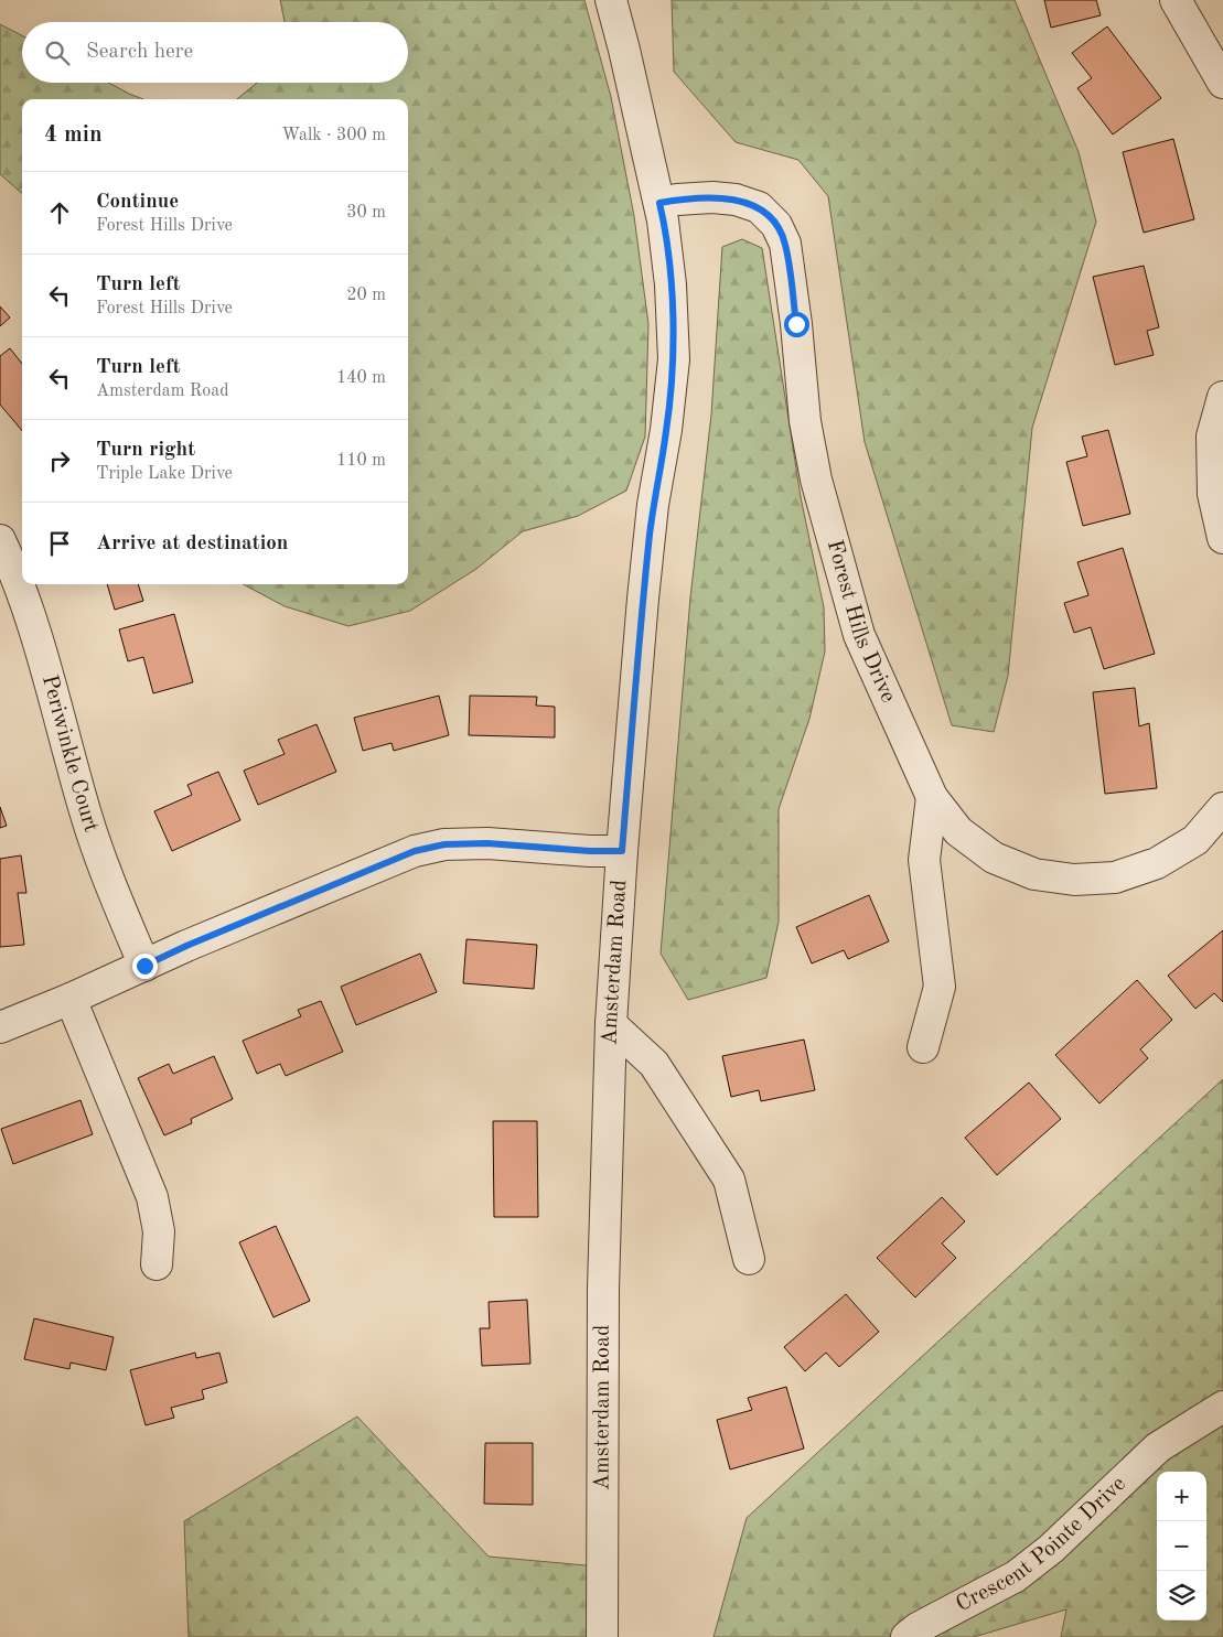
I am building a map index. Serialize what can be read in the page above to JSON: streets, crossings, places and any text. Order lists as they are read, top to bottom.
{
  "streets": {
    "street": [
      "Forest Hills Drive",
      "Periwinkle Court",
      "Amsterdam Road",
      "Crescent Pointe Drive"
    ]
  },
  "crossings": [
    ["Forest Hills Drive", "Amsterdam Road"]
  ],
  "page": {
    "search": "Search here",
    "heading": ["4 min", "Walk · 300 m"],
    "list": [
      ["Continue", "Forest Hills Drive", "30 m"],
      ["Turn left", "Forest Hills Drive", "20 m"],
      ["Turn left", "Amsterdam Road", "140 m"],
      ["Turn right", "Triple Lake Drive", "110 m"],
      "Arrive at destination"
    ],
    "map_buttons": ["+", "−"]
  }
}
